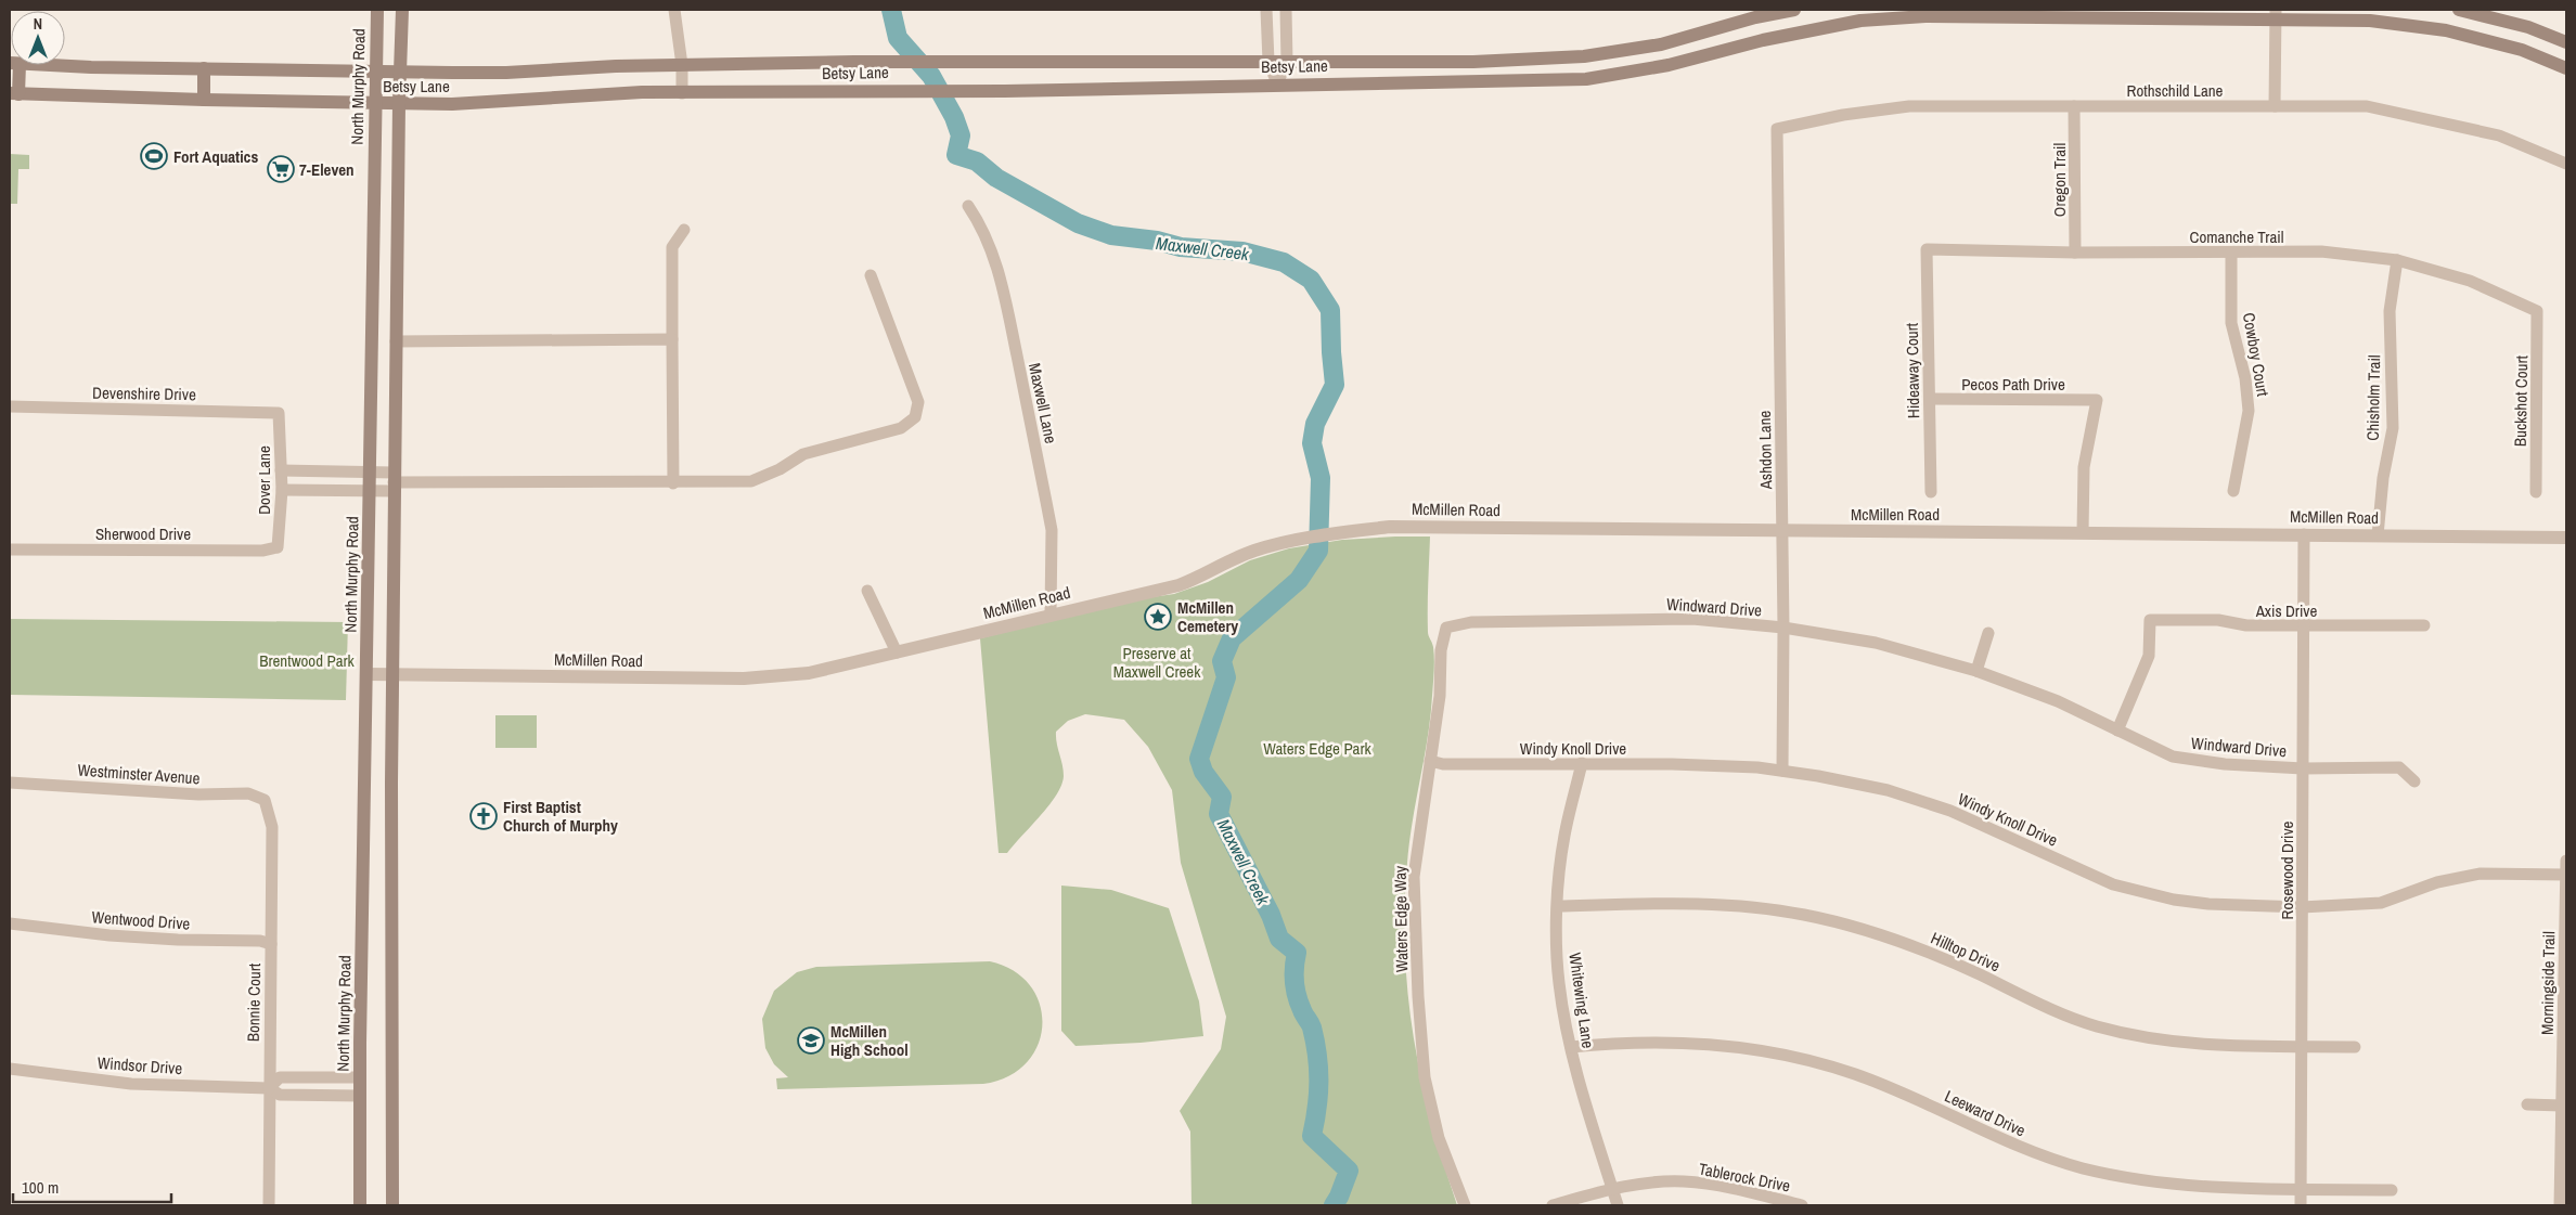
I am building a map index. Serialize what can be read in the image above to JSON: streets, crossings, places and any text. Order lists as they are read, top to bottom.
{
  "streets": {
    "main road": ["Betsy Lane", "North Murphy Road"],
    "street": [
      "Rothschild Lane",
      "Oregon Trail",
      "Comanche Trail",
      "Cowboy Court",
      "Hideaway Court",
      "Pecos Path Drive",
      "Devenshire Drive",
      "Chisholm Trail",
      "Buckshot Court",
      "Maxwell Lane",
      "Ashdon Lane",
      "Dover Lane",
      "McMillen Road",
      "Sherwood Drive",
      "Windward Drive",
      "Axis Drive",
      "Windy Knoll Drive",
      "Westminster Avenue",
      "Rosewood Drive",
      "Waters Edge Way",
      "Wentwood Drive",
      "Hilltop Drive",
      "Morningside Trail",
      "Whitewing Lane",
      "Bonnie Court",
      "Windsor Drive",
      "Leeward Drive",
      "Tablerock Drive"
    ]
  },
  "crossings": [
    ["Betsy Lane", "North Murphy Road"],
    ["North Murphy Road", "McMillen Road"],
    ["North Murphy Road", "Windsor Drive"],
    ["Rothschild Lane", "Oregon Trail"],
    ["Rothschild Lane", "Ashdon Lane"],
    ["Oregon Trail", "Comanche Trail"],
    ["Comanche Trail", "Cowboy Court"],
    ["Comanche Trail", "Hideaway Court"],
    ["Comanche Trail", "Chisholm Trail"],
    ["Comanche Trail", "Buckshot Court"],
    ["Hideaway Court", "Pecos Path Drive"],
    ["Pecos Path Drive", "McMillen Road"],
    ["Devenshire Drive", "Dover Lane"],
    ["Chisholm Trail", "McMillen Road"],
    ["Maxwell Lane", "McMillen Road"],
    ["Ashdon Lane", "McMillen Road"],
    ["Ashdon Lane", "Windward Drive"],
    ["Ashdon Lane", "Windy Knoll Drive"],
    ["Dover Lane", "Sherwood Drive"],
    ["McMillen Road", "Rosewood Drive"],
    ["Windward Drive", "Axis Drive"],
    ["Windward Drive", "Rosewood Drive"],
    ["Windward Drive", "Waters Edge Way"],
    ["Axis Drive", "Rosewood Drive"],
    ["Windy Knoll Drive", "Rosewood Drive"],
    ["Windy Knoll Drive", "Waters Edge Way"],
    ["Windy Knoll Drive", "Morningside Trail"],
    ["Windy Knoll Drive", "Whitewing Lane"],
    ["Westminster Avenue", "Bonnie Court"],
    ["Rosewood Drive", "Hilltop Drive"],
    ["Rosewood Drive", "Leeward Drive"],
    ["Wentwood Drive", "Bonnie Court"],
    ["Hilltop Drive", "Whitewing Lane"],
    ["Whitewing Lane", "Leeward Drive"],
    ["Whitewing Lane", "Tablerock Drive"],
    ["Bonnie Court", "Windsor Drive"]
  ],
  "water": ["Maxwell Creek"],
  "parks": ["Preserve at Maxwell Creek", "Brentwood Park", "Waters Edge Park"],
  "places": {
    "sports": ["Fort Aquatics"],
    "supermarket": ["7-Eleven"],
    "place": ["McMillen Cemetery"],
    "church": ["First Baptist Church of Murphy"],
    "school or university": ["McMillen High School"]
  },
  "scale_bar": "100 m",
  "north": "top"
}
